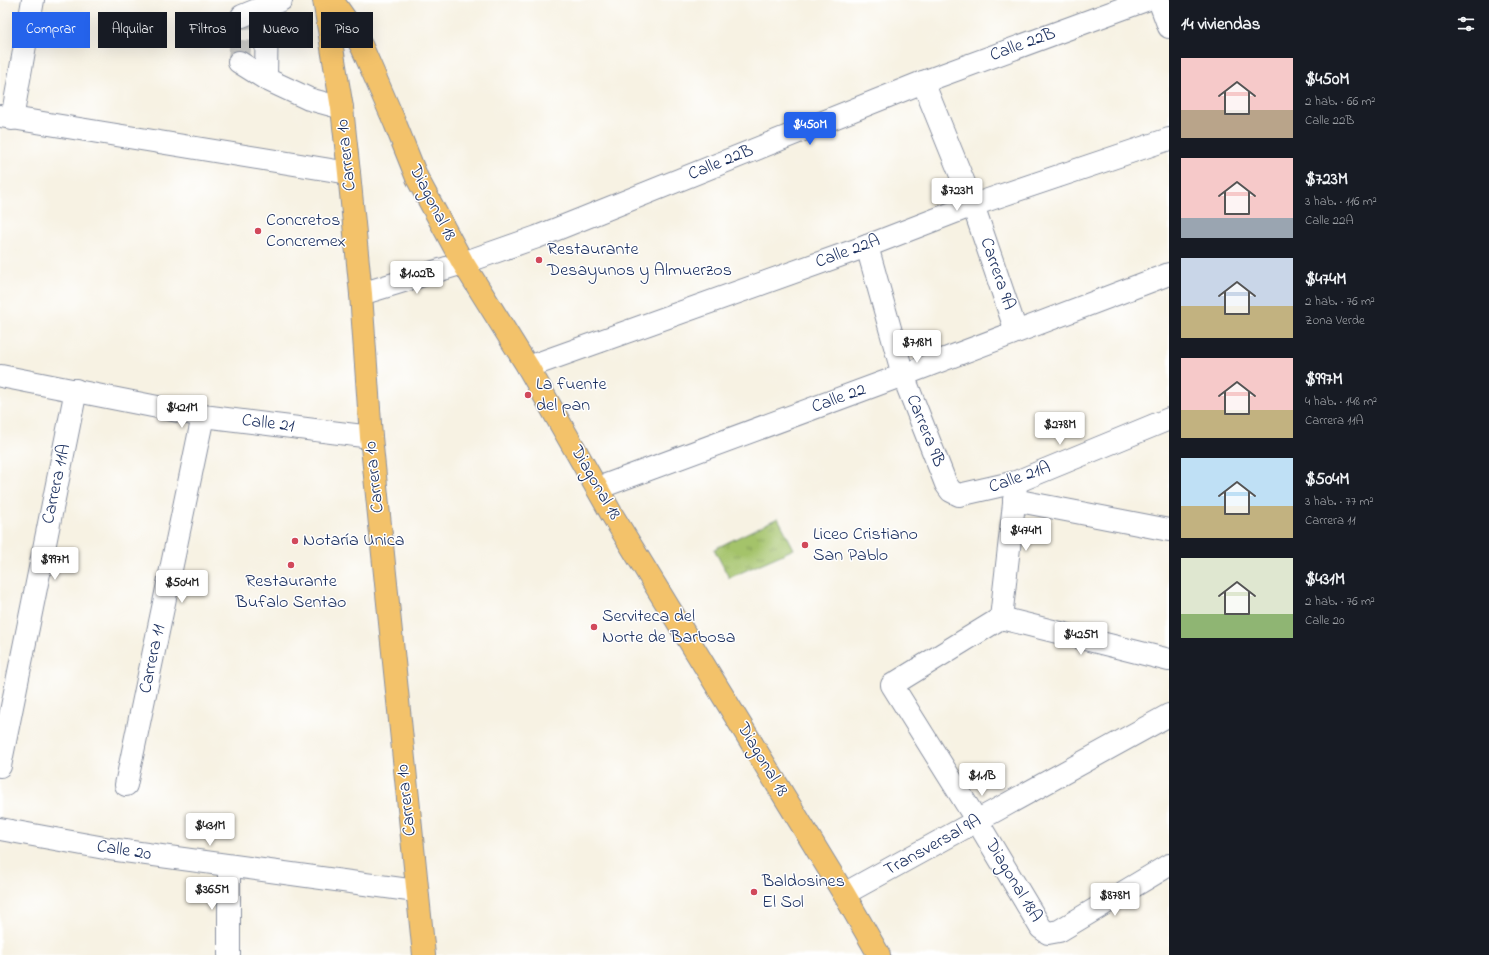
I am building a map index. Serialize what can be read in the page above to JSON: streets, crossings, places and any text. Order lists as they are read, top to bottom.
{
  "streets": {
    "main road": ["Carrera 10", "Diagonal 18"],
    "street": [
      "Calle 22B",
      "Calle 22A",
      "Carrera 9A",
      "Calle 22",
      "Calle 21",
      "Carrera 9B",
      "Calle 21A",
      "Carrera 11A",
      "Carrera 11",
      "Transversal 9A",
      "Calle 20",
      "Diagonal 18A"
    ]
  },
  "crossings": [
    ["Calle 22B", "Carrera 10"],
    ["Calle 22B", "Diagonal 18"],
    ["Calle 22B", "Carrera 9A"],
    ["Carrera 10", "Calle 21"],
    ["Carrera 10", "Calle 20"],
    ["Diagonal 18", "Calle 22A"],
    ["Diagonal 18", "Calle 22"],
    ["Diagonal 18", "Transversal 9A"],
    ["Calle 22A", "Carrera 9A"],
    ["Calle 22A", "Carrera 9B"],
    ["Carrera 9A", "Calle 22"],
    ["Calle 22", "Carrera 9B"],
    ["Calle 21", "Carrera 11A"],
    ["Calle 21", "Carrera 11"],
    ["Carrera 9B", "Calle 21A"],
    ["Transversal 9A", "Diagonal 18A"]
  ],
  "places": [
    "Concretos Concremex",
    "Restaurante Desayunos y Almuerzos",
    "La fuente del pan",
    "Notaría Unica",
    "Liceo Cristiano San Pablo",
    "Restaurante Bufalo Sentao",
    "Serviteca del Norte de Barbosa",
    "Baldosines El Sol"
  ],
  "page": {
    "heading": "14 viviendas",
    "chip": [
      "Comprar",
      "Alquilar",
      "Filtros",
      "Nuevo",
      "Piso"
    ],
    "list": [
      {
        "name": "$450M",
        "note": "2 hab. · 66 m² · Calle 22B"
      },
      {
        "name": "$723M",
        "note": "3 hab. · 116 m² · Calle 22A"
      },
      {
        "name": "$474M",
        "note": "2 hab. · 76 m² · Zona Verde"
      },
      {
        "name": "$997M",
        "note": "4 hab. · 148 m² · Carrera 11A"
      },
      {
        "name": "$504M",
        "note": "3 hab. · 77 m² · Carrera 11"
      },
      {
        "name": "$431M",
        "note": "2 hab. · 76 m² · Calle 20"
      }
    ],
    "price": [
      "$450M",
      "$723M",
      "$1.02B",
      "$718M",
      "$421M",
      "$278M",
      "$474M",
      "$997M",
      "$504M",
      "$425M",
      "$1.1B",
      "$431M",
      "$365M",
      "$878M"
    ]
  }
}
